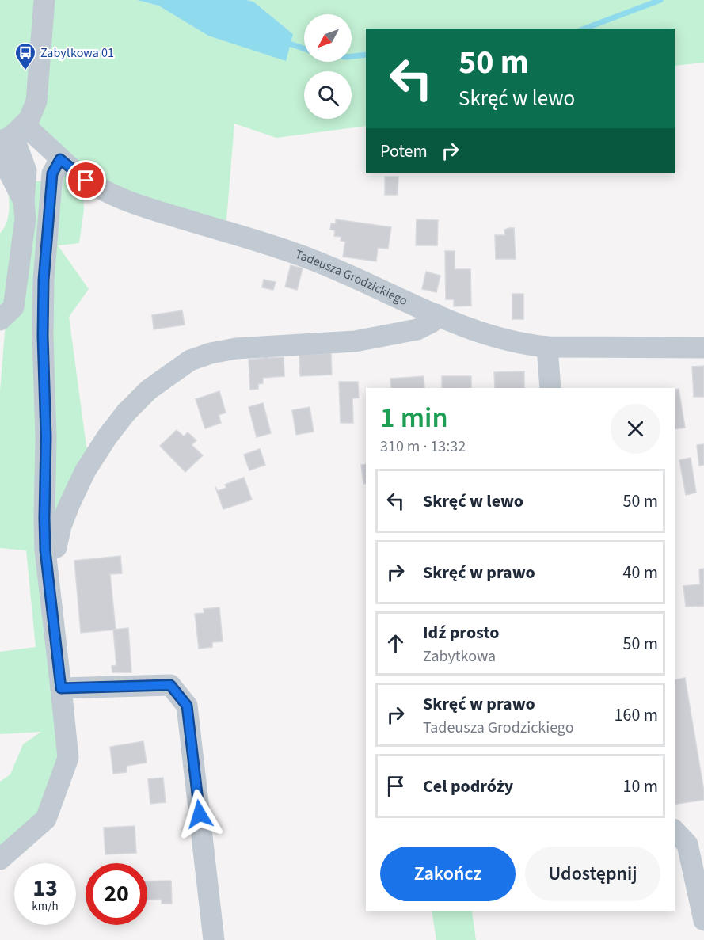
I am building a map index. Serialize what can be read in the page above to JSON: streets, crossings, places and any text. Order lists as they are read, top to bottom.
{
  "streets": {
    "street": ["Tadeusza Grodzickiego"]
  },
  "places": {
    "bus stop": ["Zabytkowa 01"]
  },
  "north": "bottom left",
  "page": {
    "turn": ["50 m", "Skręć w lewo"],
    "then": "Potem",
    "heading": ["1 min", "310 m · 13:32"],
    "list": [
      {
        "name": "Skręć w lewo",
        "value": "50 m"
      },
      {
        "name": "Skręć w prawo",
        "value": "40 m"
      },
      {
        "name": "Idź prosto",
        "note": "Zabytkowa",
        "value": "50 m"
      },
      {
        "name": "Skręć w prawo",
        "note": "Tadeusza Grodzickiego",
        "value": "160 m"
      },
      {
        "name": "Cel podróży",
        "value": "10 m"
      }
    ],
    "buttons": ["Zakończ", "Udostępnij"],
    "speed": "13 km/h",
    "limit": "20"
  }
}
